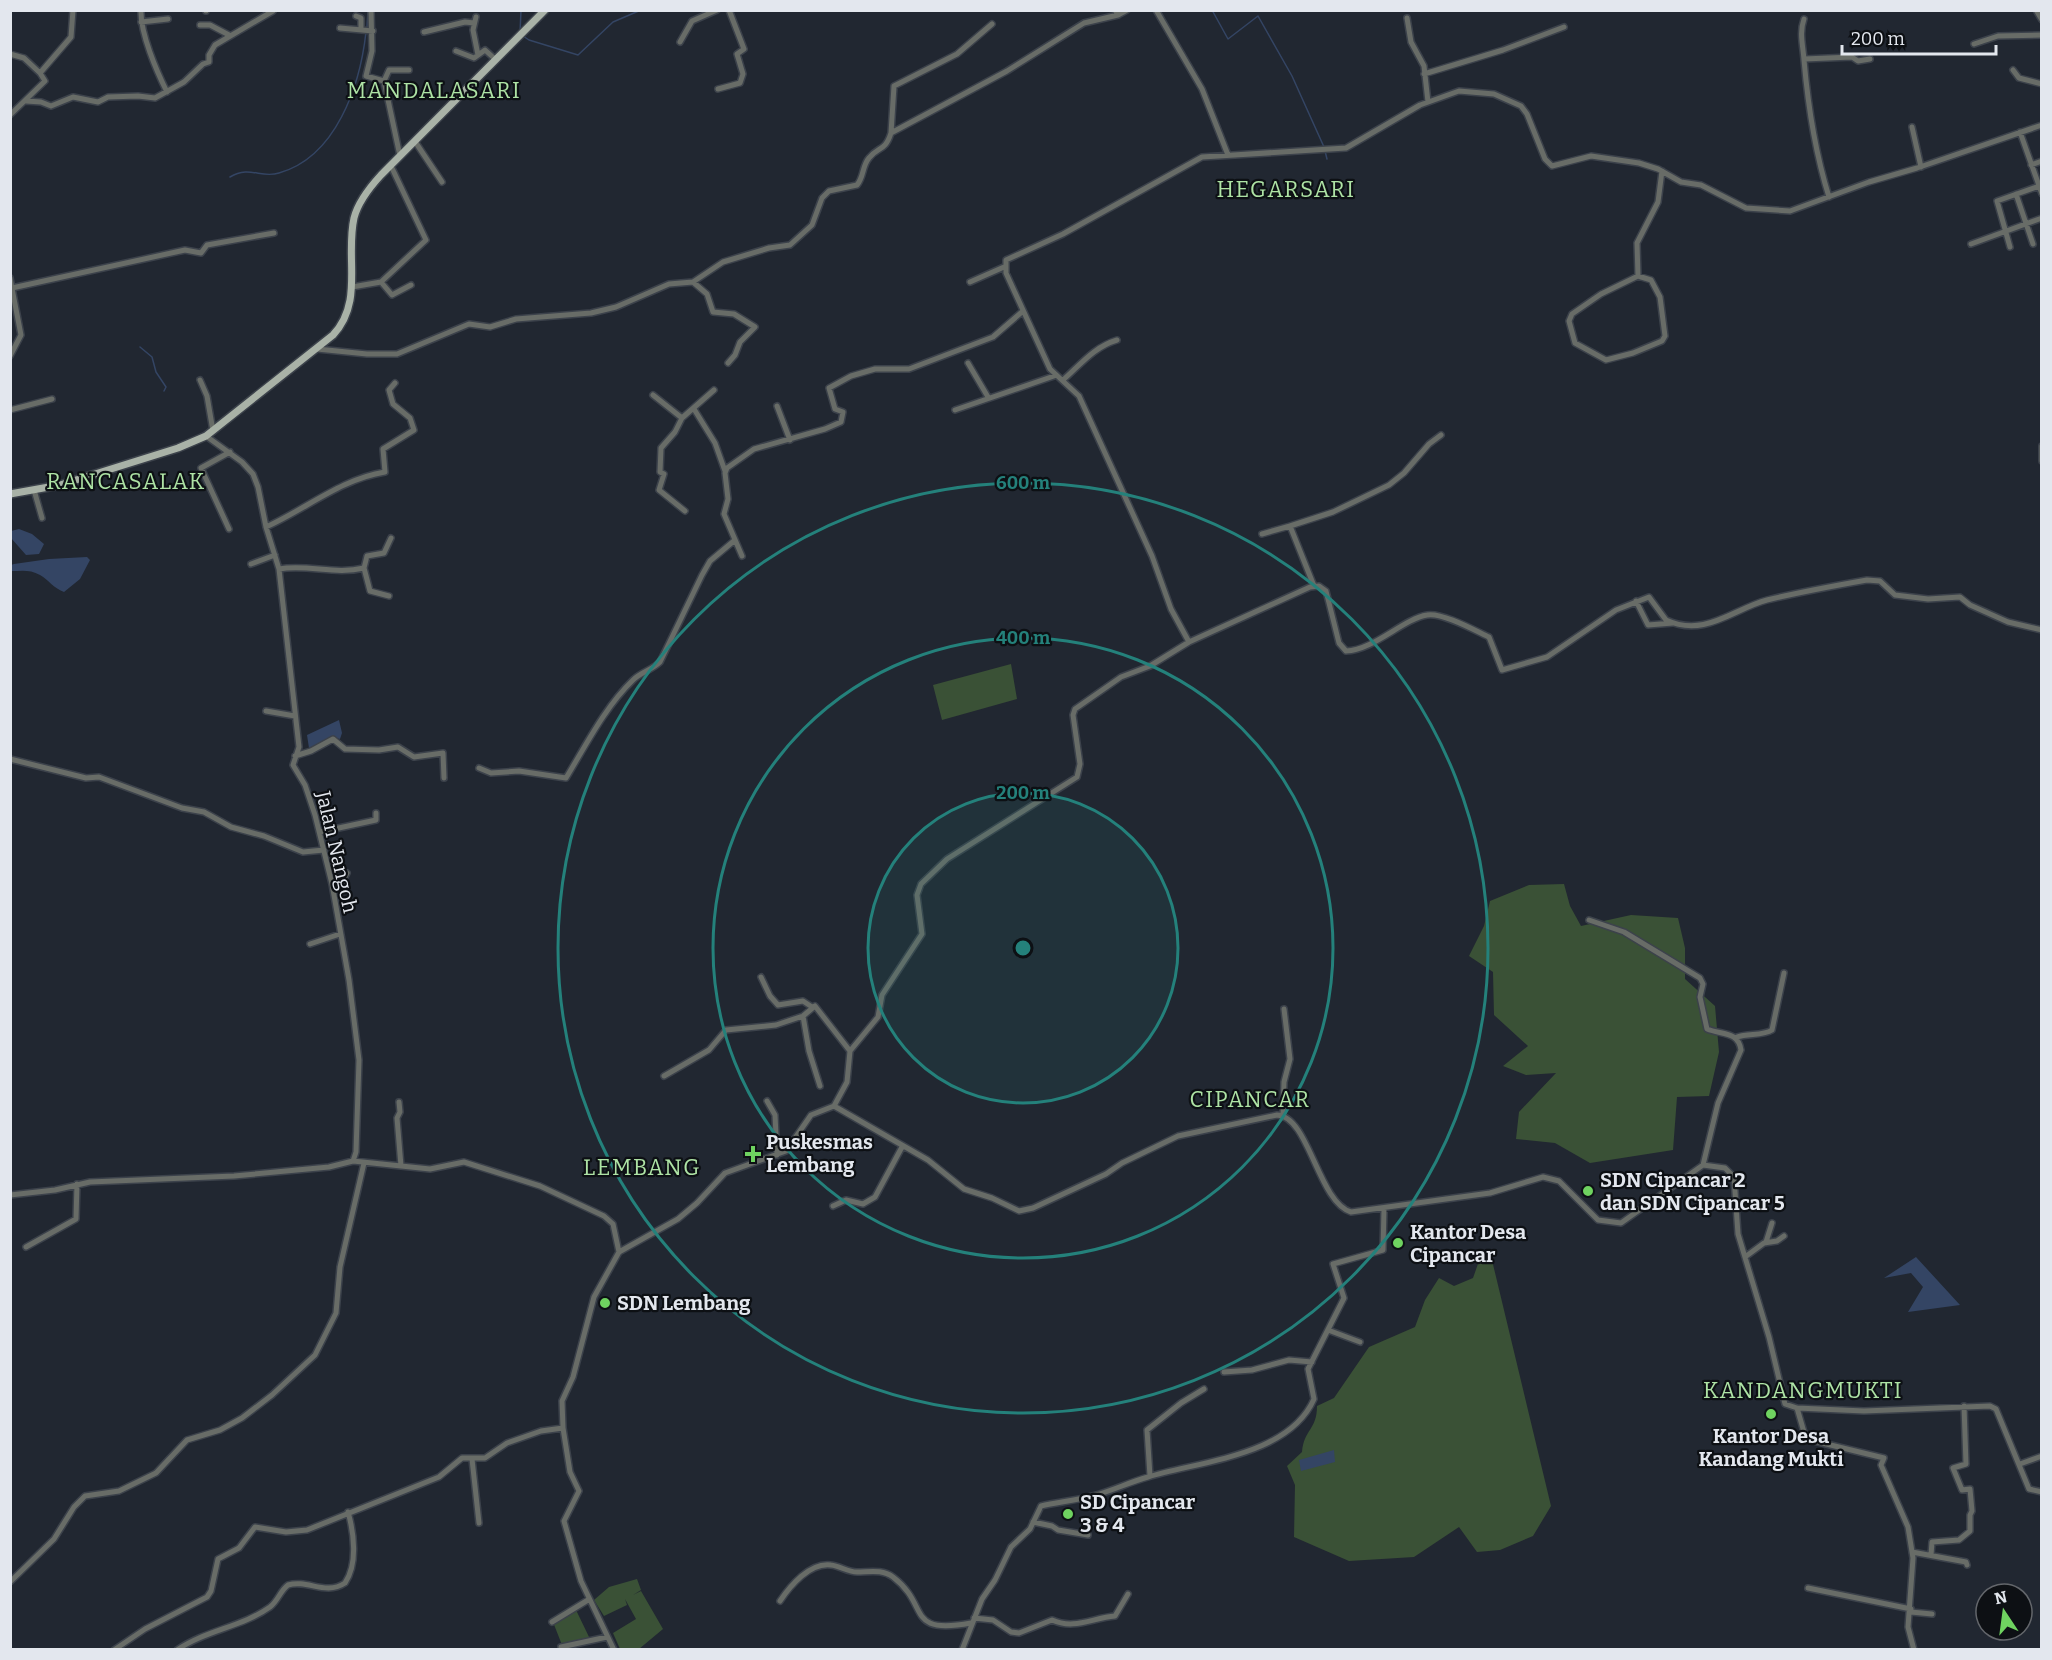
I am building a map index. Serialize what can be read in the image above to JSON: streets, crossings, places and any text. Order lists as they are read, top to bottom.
{
  "streets": {
    "street": ["Jalan Nangoh"]
  },
  "districts": [
    "MANDALASARI",
    "HEGARSARI",
    "RANCASALAK",
    "CIPANCAR",
    "LEMBANG",
    "KANDANGMUKTI"
  ],
  "places": {
    "health": ["Puskesmas Lembang"],
    "other": [
      "SDN Cipancar 2 dan SDN Cipancar 5",
      "Kantor Desa Cipancar",
      "SDN Lembang",
      "Kantor Desa Kandang Mukti",
      "SD Cipancar 3 & 4"
    ]
  },
  "scale_bar": "200 m",
  "north": "top",
  "rings": ["600 m", "400 m", "200 m"]
}
